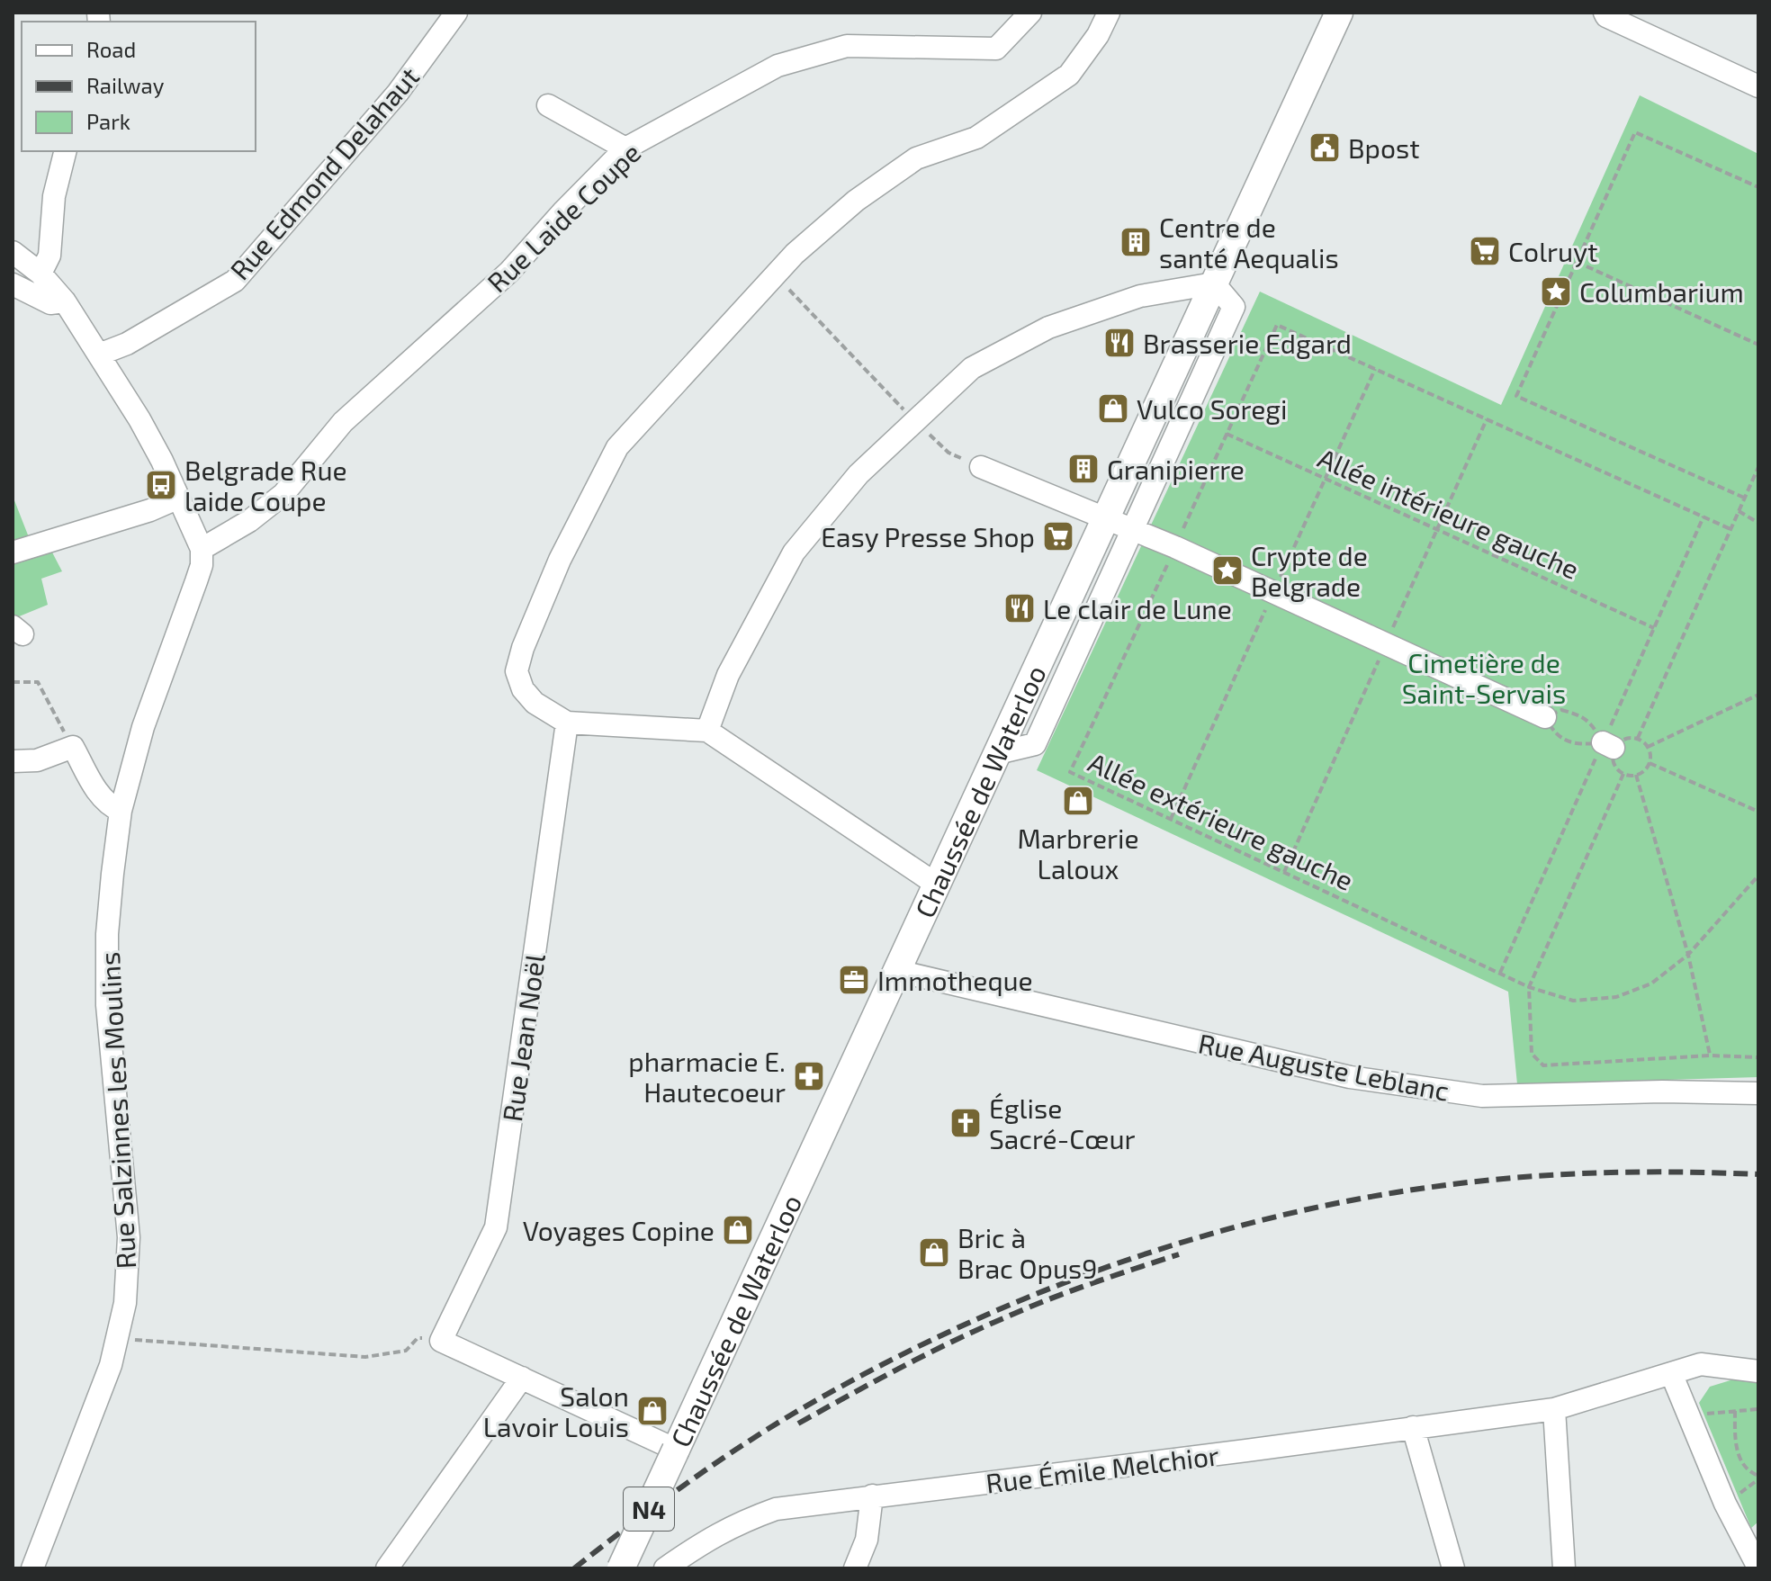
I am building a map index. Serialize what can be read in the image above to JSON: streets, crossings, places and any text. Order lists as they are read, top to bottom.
{
  "streets": {
    "main road": ["Chaussée de Waterloo", "N4"],
    "street": [
      "Rue Edmond Delahaut",
      "Rue Laide Coupe",
      "Rue Jean Noël",
      "Rue Auguste Leblanc",
      "Rue Salzinnes les Moulins",
      "Rue Émile Melchior"
    ],
    "path": ["Allée intérieure gauche", "Allée extérieure gauche"]
  },
  "crossings": [
    ["Rue Laide Coupe", "Rue Salzinnes les Moulins"],
    ["Allée intérieure gauche", "Allée extérieure gauche"],
    ["Chaussée de Waterloo", "Rue Auguste Leblanc"]
  ],
  "parks": ["Cimetière de Saint-Servais"],
  "places": {
    "public building": ["Bpost"],
    "building": ["Centre de santé Aequalis", "Granipierre"],
    "supermarket": ["Colruyt", "Easy Presse Shop"],
    "place": ["Columbarium", "Crypte de Belgrade"],
    "restaurant": ["Brasserie Edgard", "Le clair de Lune"],
    "shop": [
      "Vulco Soregi",
      "Marbrerie Laloux",
      "Voyages Copine",
      "Bric à Brac Opus9",
      "Salon Lavoir Louis"
    ],
    "bus stop": ["Belgrade Rue laide Coupe"],
    "office": ["Immotheque"],
    "pharmacy": ["pharmacie E. Hautecoeur"],
    "church": ["Église Sacré-Cœur"]
  },
  "legend": ["Road", "Railway", "Park"]
}
